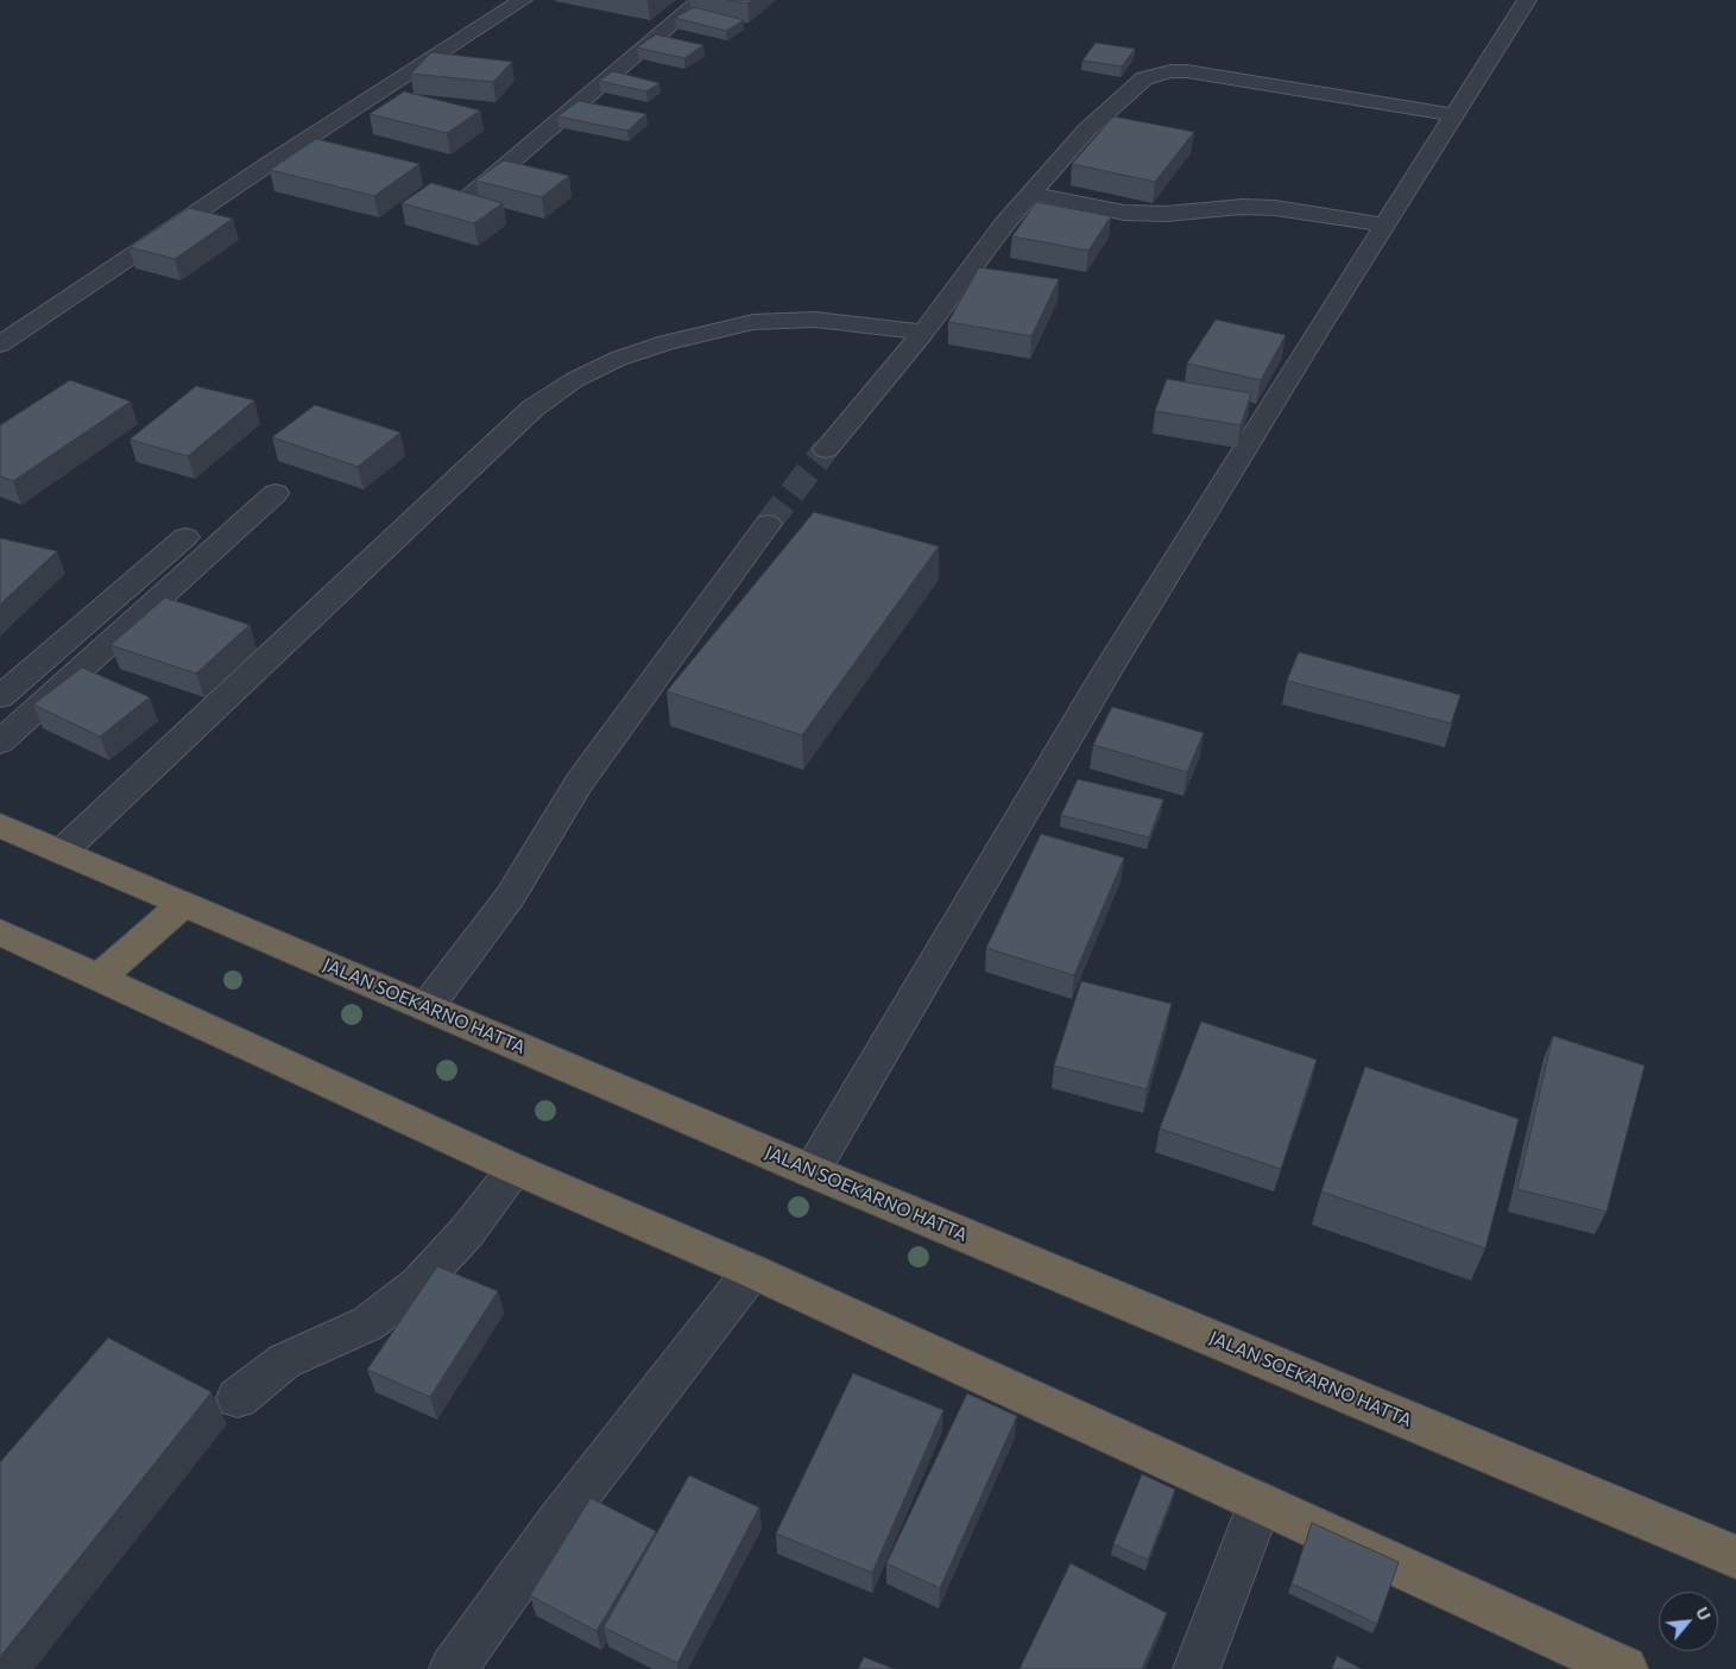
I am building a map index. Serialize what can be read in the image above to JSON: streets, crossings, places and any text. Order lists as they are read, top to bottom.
{
  "streets": {
    "highway": ["JALAN SOEKARNO HATTA"]
  },
  "north": "top right"
}
